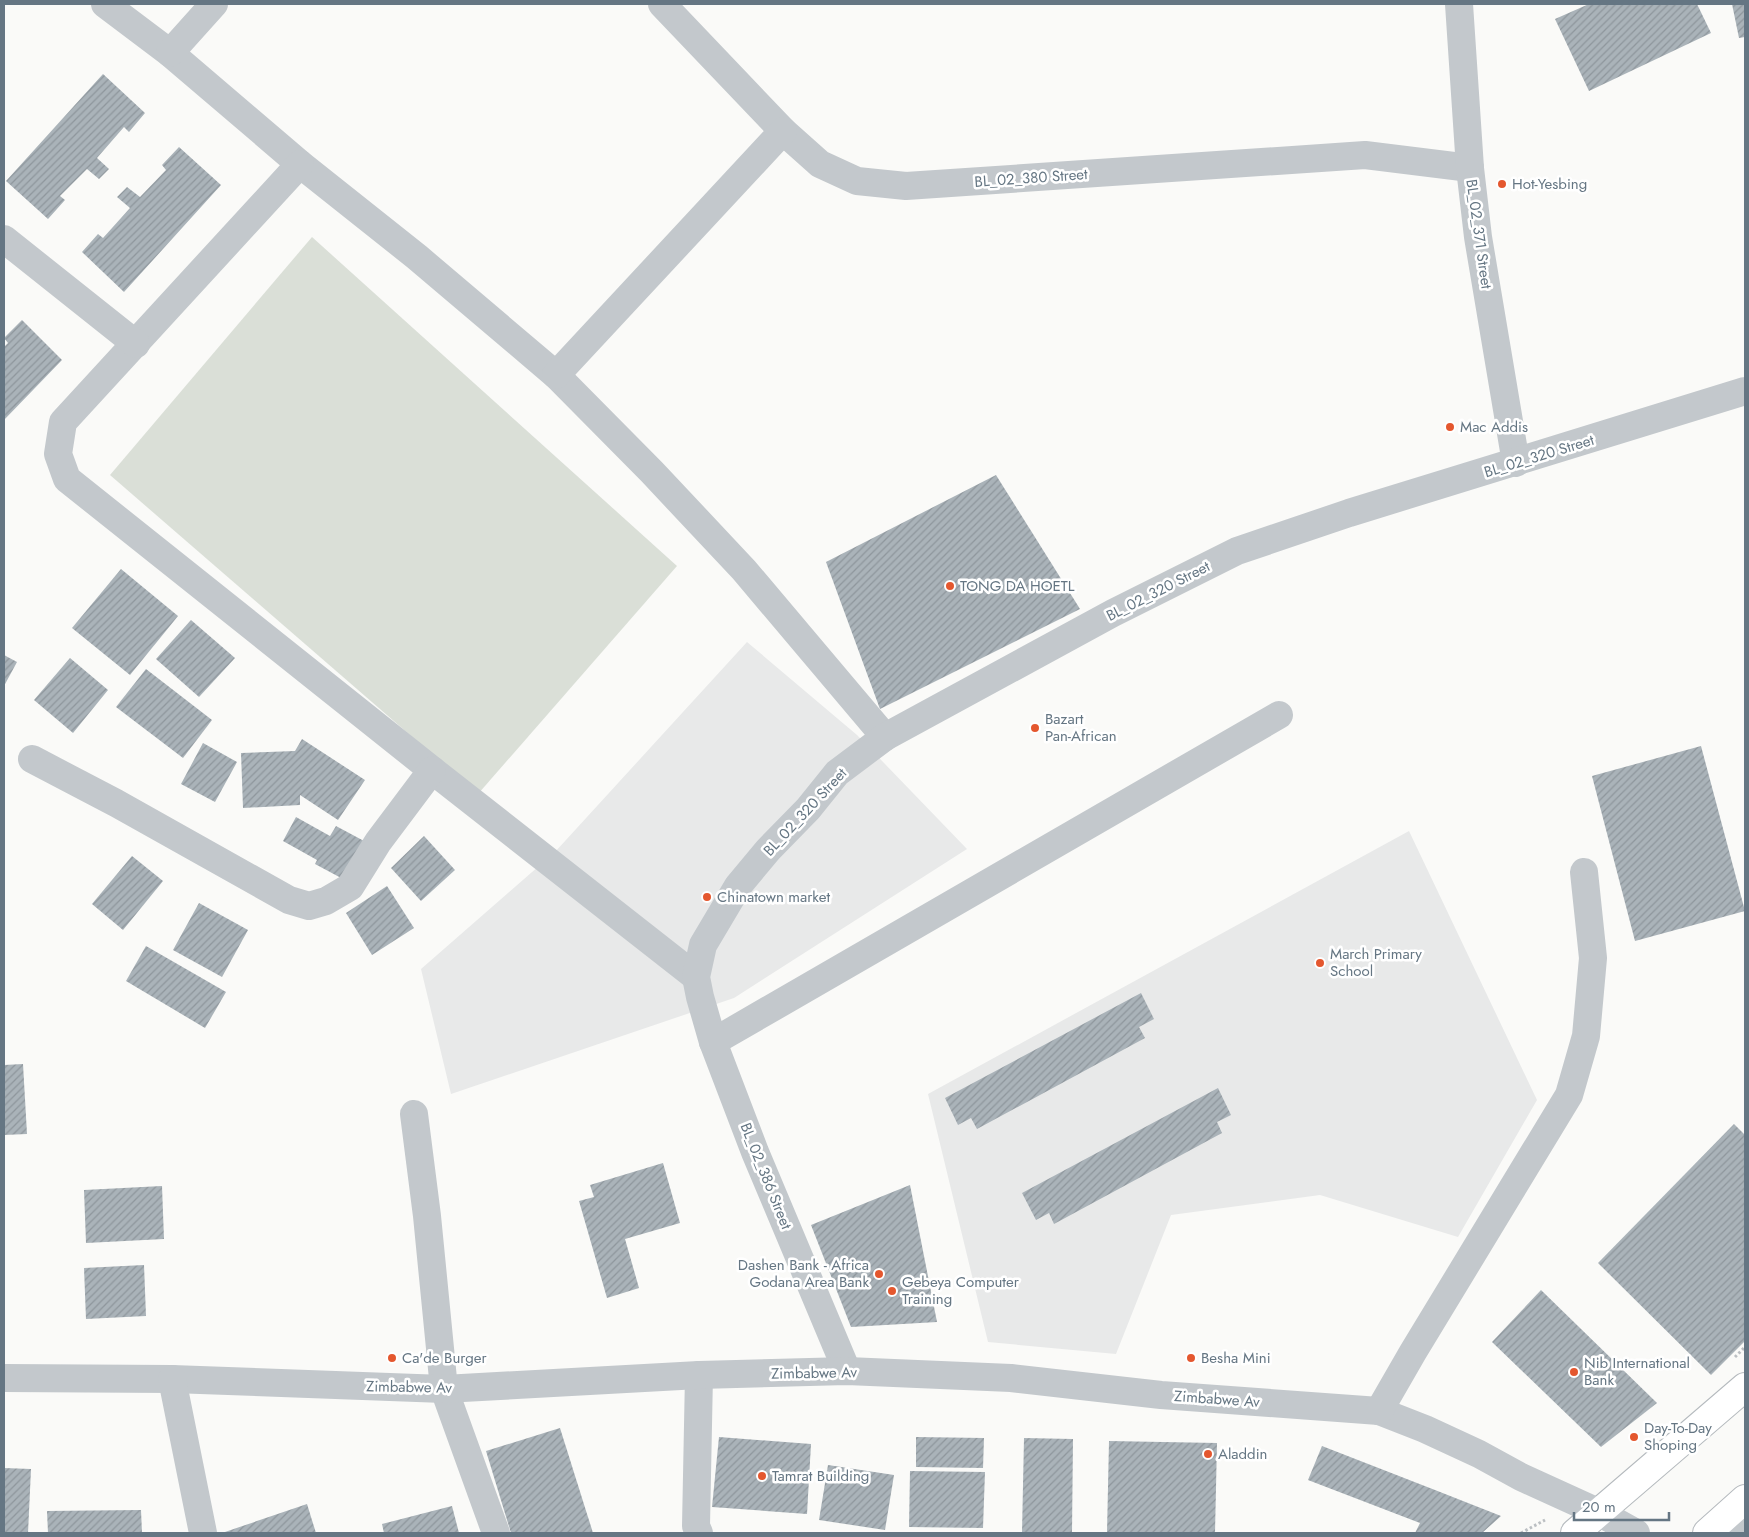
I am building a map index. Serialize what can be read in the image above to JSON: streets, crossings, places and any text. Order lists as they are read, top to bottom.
{
  "streets": {
    "street": [
      "BL_02_380 Street",
      "BL_02_371 Street",
      "BL_02_320 Street",
      "BL_02_386 Street",
      "Zimbabwe Av"
    ]
  },
  "crossings": [
    ["BL_02_380 Street", "BL_02_371 Street"],
    ["BL_02_371 Street", "BL_02_320 Street"],
    ["BL_02_320 Street", "BL_02_386 Street"],
    ["BL_02_386 Street", "Zimbabwe Av"]
  ],
  "places": [
    "Hot-Yesbing",
    "Mac Addis",
    "TONG DA HOETL",
    "Bazart Pan-African",
    "Chinatown market",
    "March Primary School",
    "Dashen Bank - Africa Godana Area Bank",
    "Gebeya Computer Training",
    "Ca'de Burger",
    "Besha Mini",
    "Nib International Bank",
    "Day-To-Day Shoping",
    "Aladdin",
    "Tamrat Building"
  ],
  "scale_bar": "20 m"
}
